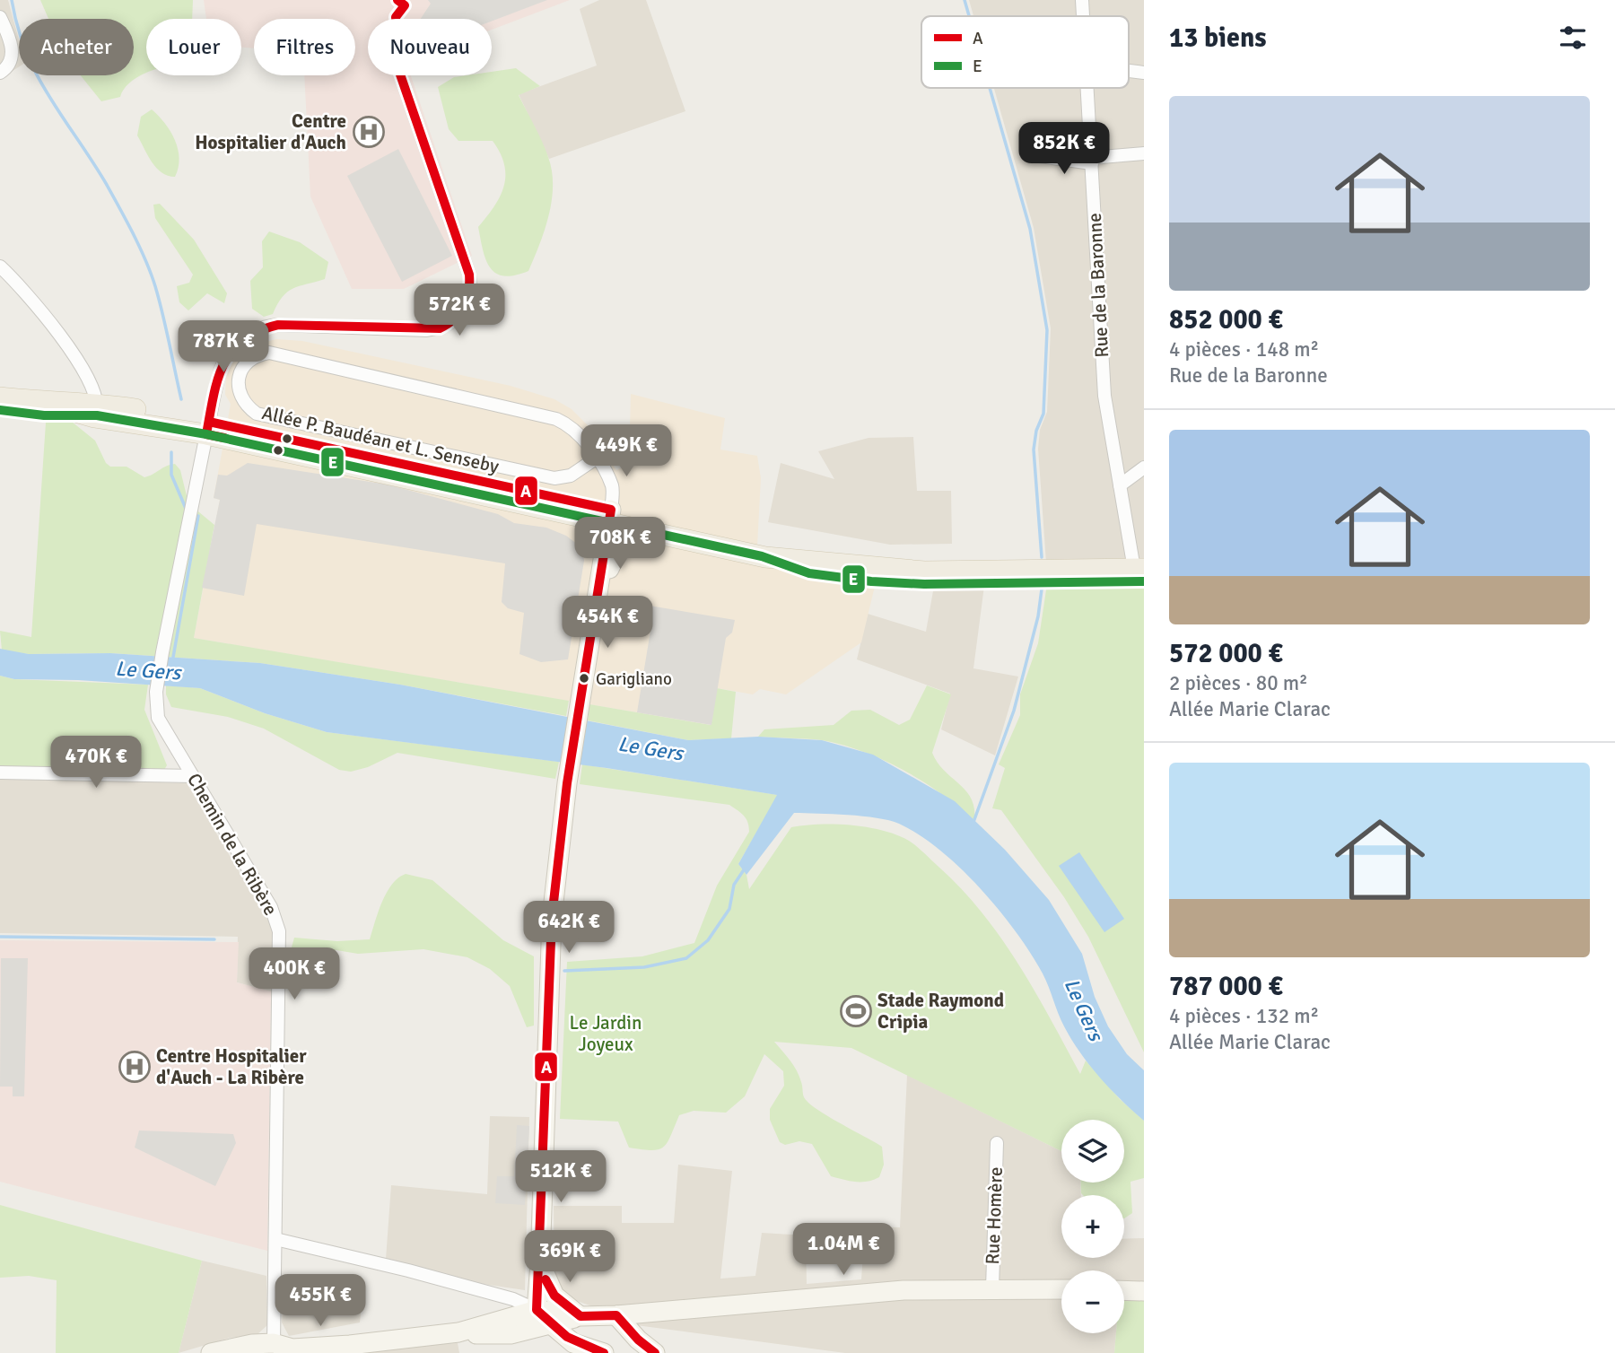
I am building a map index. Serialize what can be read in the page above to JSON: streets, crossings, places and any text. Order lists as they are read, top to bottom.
{
  "streets": {
    "street": [
      "Rue de la Baronne",
      "Allée P. Baudéan et L. Senseby",
      "Chemin de la Ribère",
      "Rue Homère"
    ]
  },
  "water": ["Le Gers"],
  "parks": ["Le Jardin Joyeux"],
  "places": {
    "hospital": ["Centre Hospitalier d'Auch", "Centre Hospitalier d'Auch - La Ribère"],
    "other": ["Garigliano"],
    "sports": ["Stade Raymond Cripia"]
  },
  "lines": ["transit line A", "transit line E"],
  "legend": ["A", "E"],
  "page": {
    "heading": "13 biens",
    "chip": [
      "Acheter",
      "Louer",
      "Filtres",
      "Nouveau"
    ],
    "list": [
      {
        "name": "852 000 €",
        "note": "4 pièces · 148 m² · Rue de la Baronne"
      },
      {
        "name": "572 000 €",
        "note": "2 pièces · 80 m² · Allée Marie Clarac"
      },
      {
        "name": "787 000 €",
        "note": "4 pièces · 132 m² · Allée Marie Clarac"
      }
    ],
    "price": [
      "852K €",
      "572K €",
      "787K €",
      "449K €",
      "708K €",
      "454K €",
      "470K €",
      "642K €",
      "400K €",
      "512K €",
      "1.04M €",
      "369K €",
      "455K €"
    ],
    "map_buttons": ["+", "−"]
  }
}
